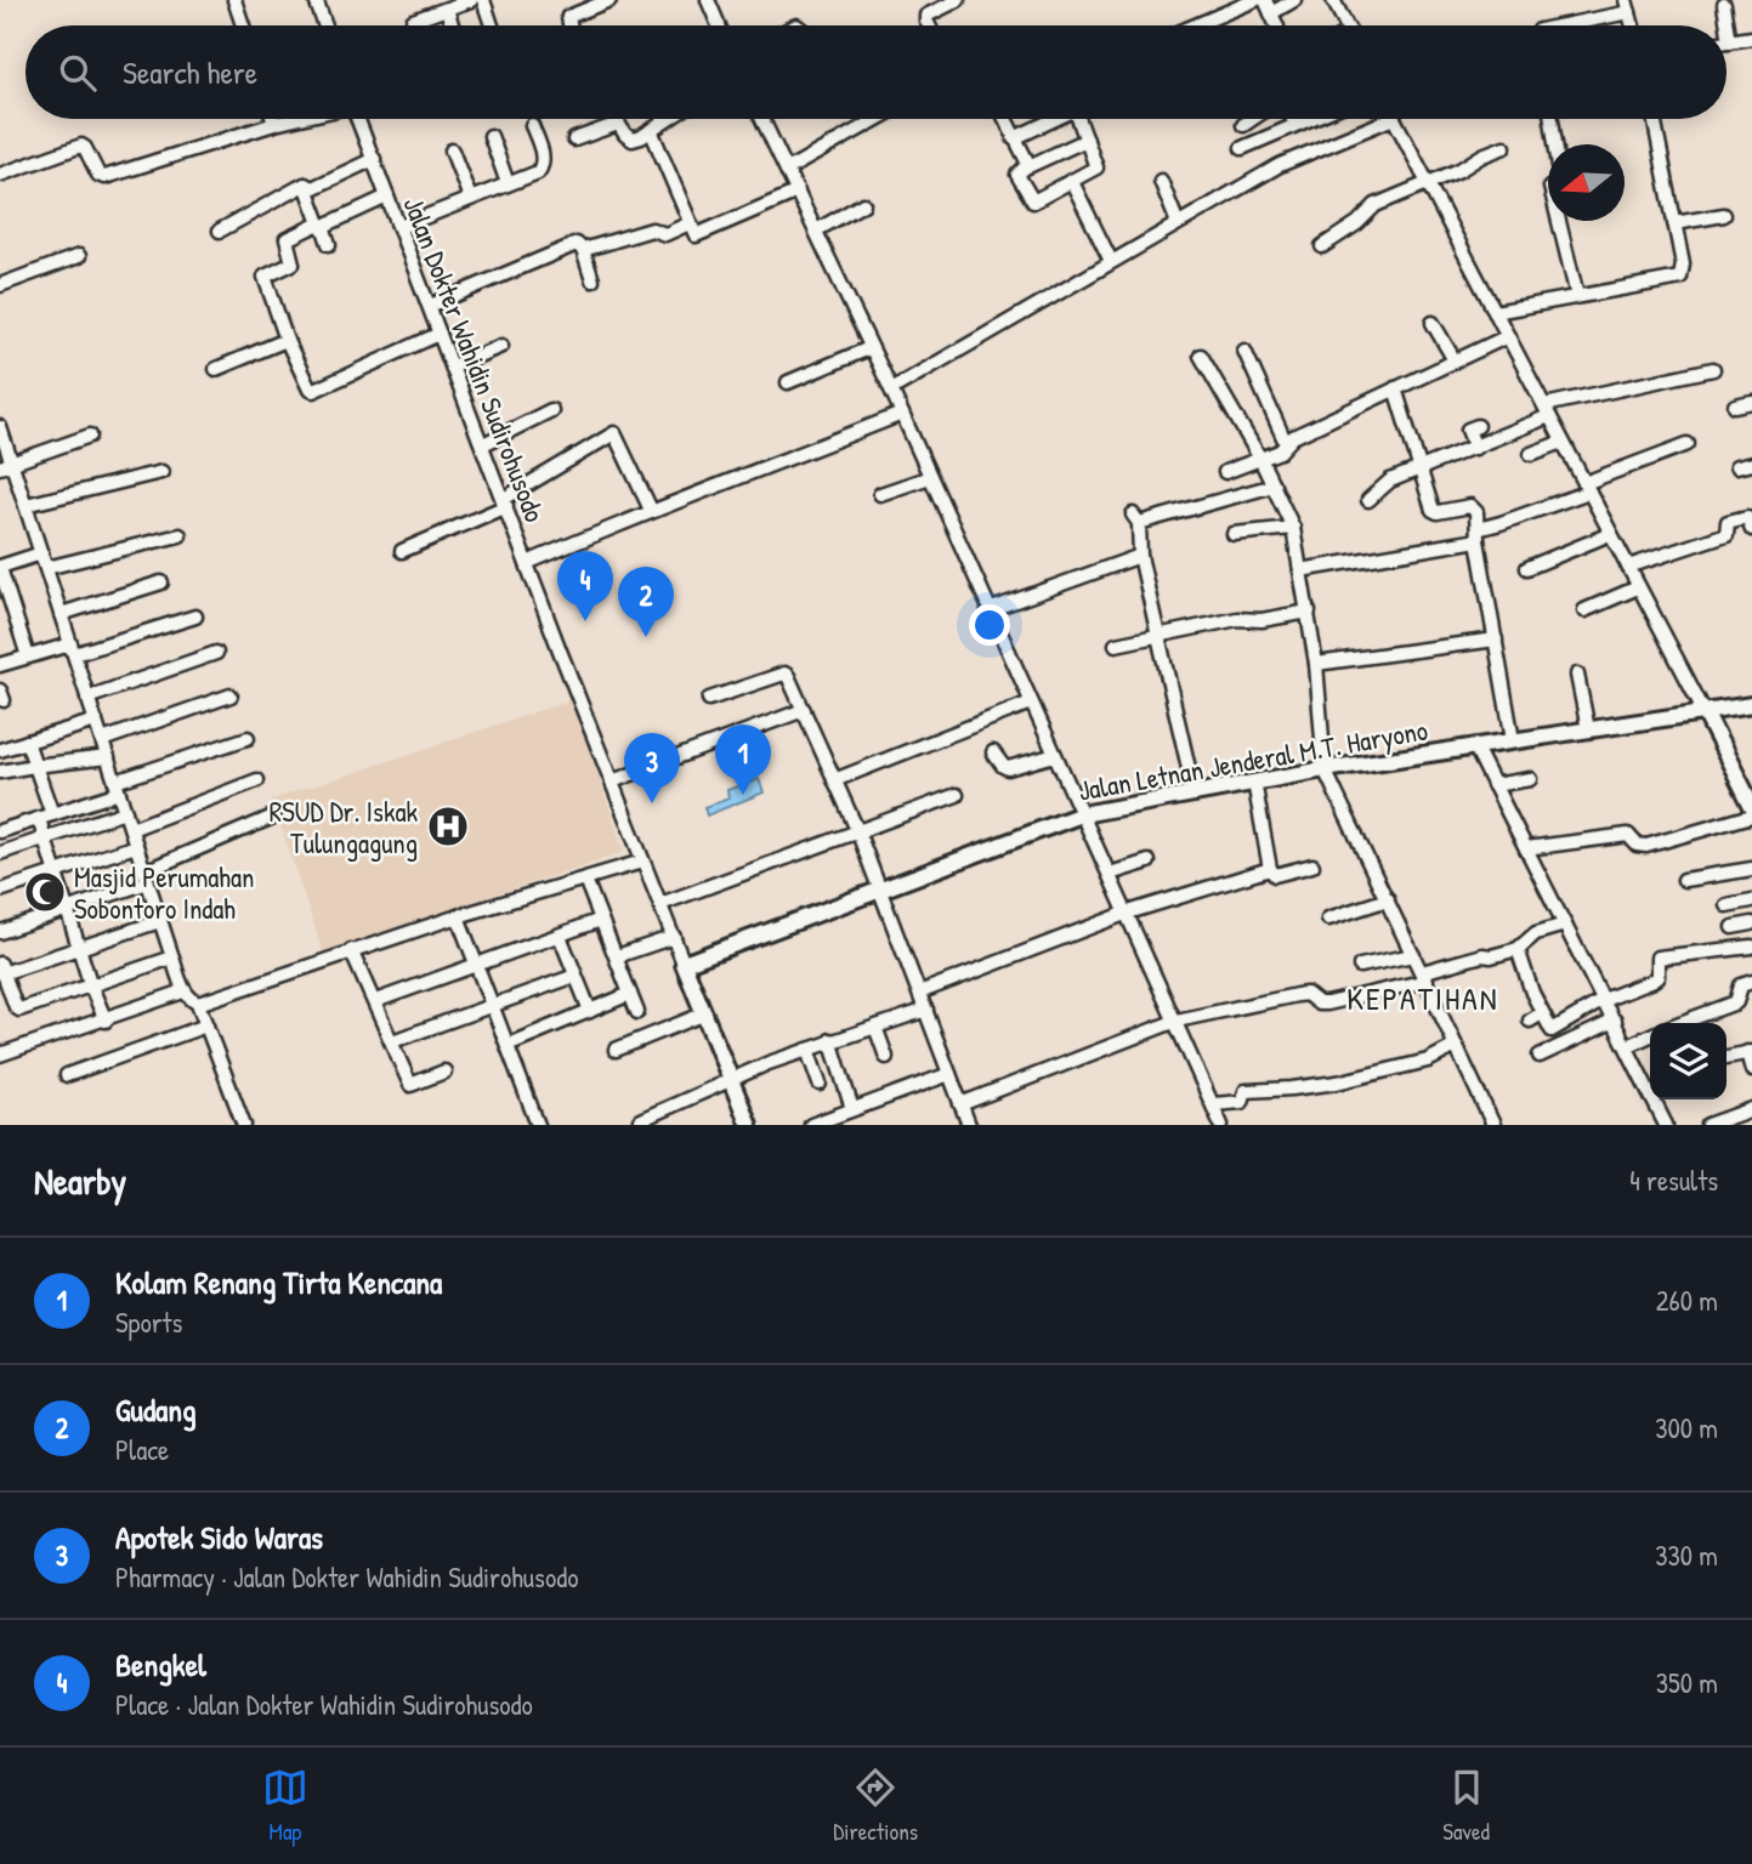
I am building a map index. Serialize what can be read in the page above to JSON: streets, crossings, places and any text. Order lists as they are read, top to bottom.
{
  "streets": {
    "main road": ["Jalan Letnan Jenderal M.T. Haryono"],
    "street": ["Jalan Dokter Wahidin Sudirohusodo"]
  },
  "crossings": [
    ["Jalan Dokter Wahidin Sudirohusodo", "Jalan Letnan Jenderal M.T. Haryono"]
  ],
  "districts": ["KEPATIHAN"],
  "places": {
    "hospital": ["RSUD Dr. Iskak Tulungagung"],
    "mosque": ["Masjid Perumahan Sobontoro Indah"]
  },
  "north": "left",
  "page": {
    "search": "Search here",
    "pins": [
      "4",
      "2",
      "1",
      "3"
    ],
    "heading": ["Nearby", "4 results"],
    "list": [
      {
        "mark": "1",
        "name": "Kolam Renang Tirta Kencana",
        "note": "Sports",
        "value": "260 m"
      },
      {
        "mark": "2",
        "name": "Gudang",
        "note": "Place",
        "value": "300 m"
      },
      {
        "mark": "3",
        "name": "Apotek Sido Waras",
        "note": "Pharmacy · Jalan Dokter Wahidin Sudirohusodo",
        "value": "330 m"
      },
      {
        "mark": "4",
        "name": "Bengkel",
        "note": "Place · Jalan Dokter Wahidin Sudirohusodo",
        "value": "350 m"
      }
    ],
    "nav": ["Map", "Directions", "Saved"]
  }
}
